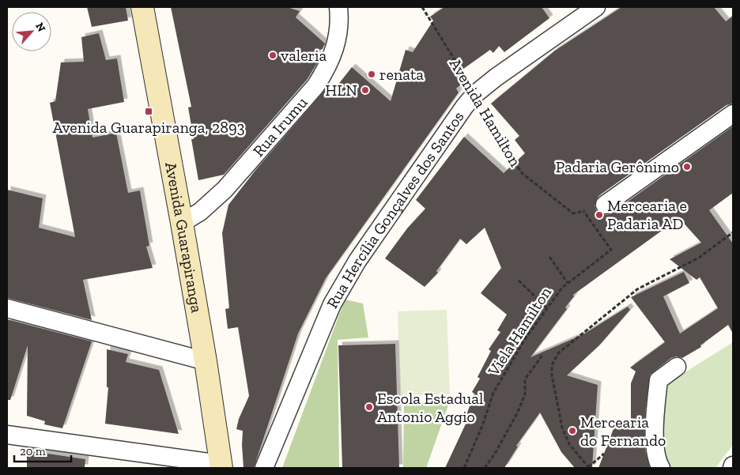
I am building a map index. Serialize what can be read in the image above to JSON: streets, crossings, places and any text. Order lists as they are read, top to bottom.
{
  "streets": {
    "main road": ["Avenida Guarapiranga"],
    "street": ["Rua Irumu", "Rua Hercília Gonçalves dos Santos"],
    "path": ["Avenida Hamilton", "Viela Hamilton"]
  },
  "crossings": [
    ["Avenida Hamilton", "Rua Hercília Gonçalves dos Santos"],
    ["Avenida Hamilton", "Viela Hamilton"],
    ["Rua Irumu", "Avenida Guarapiranga"]
  ],
  "places": {
    "other": [
      "valeria",
      "renata",
      "HLN",
      "Padaria Gerônimo",
      "Mercearia e Padaria AD",
      "Escola Estadual Antonio Aggio",
      "Mercearia do Fernando"
    ],
    "transit": ["Avenida Guarapiranga, 2893"]
  },
  "scale_bar": "20 m",
  "north": "top right"
}
